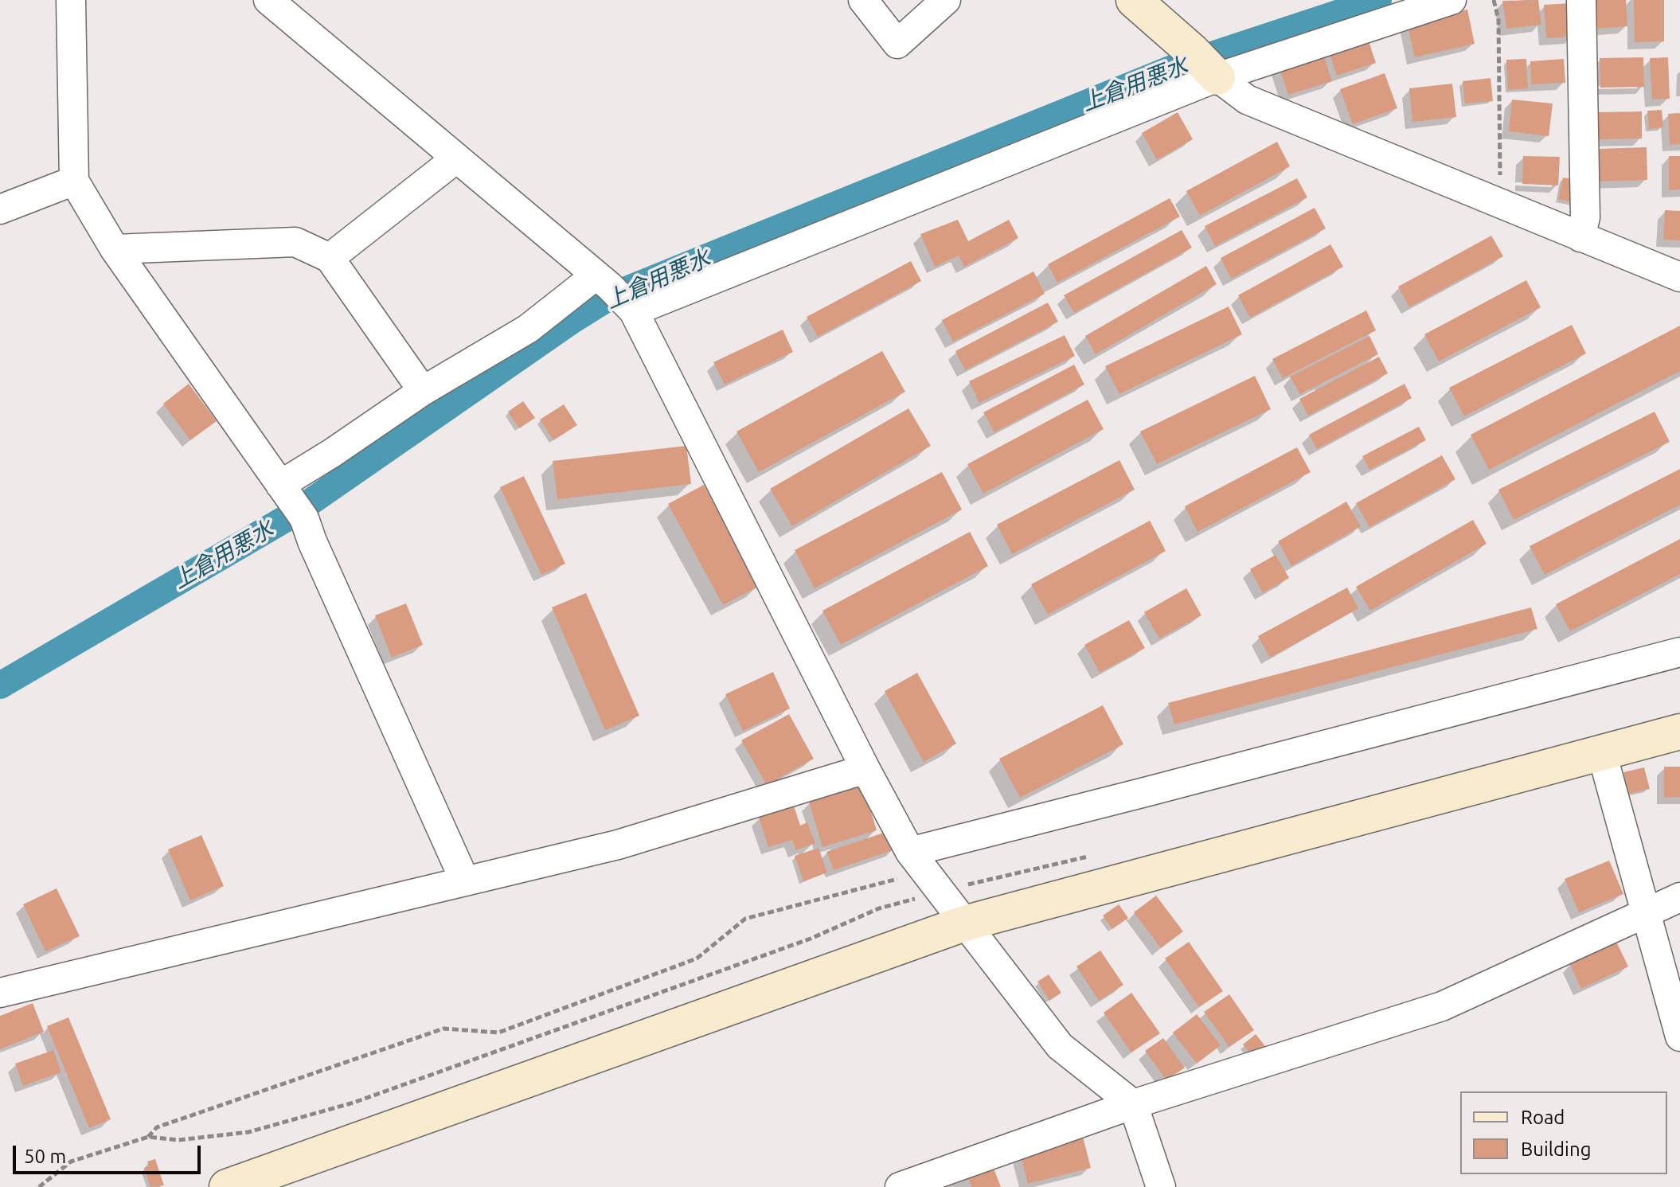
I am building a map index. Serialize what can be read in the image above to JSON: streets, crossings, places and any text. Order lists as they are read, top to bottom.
{
  "water": ["上倉用悪水"],
  "legend": ["Road", "Building"],
  "scale_bar": "50 m"
}
